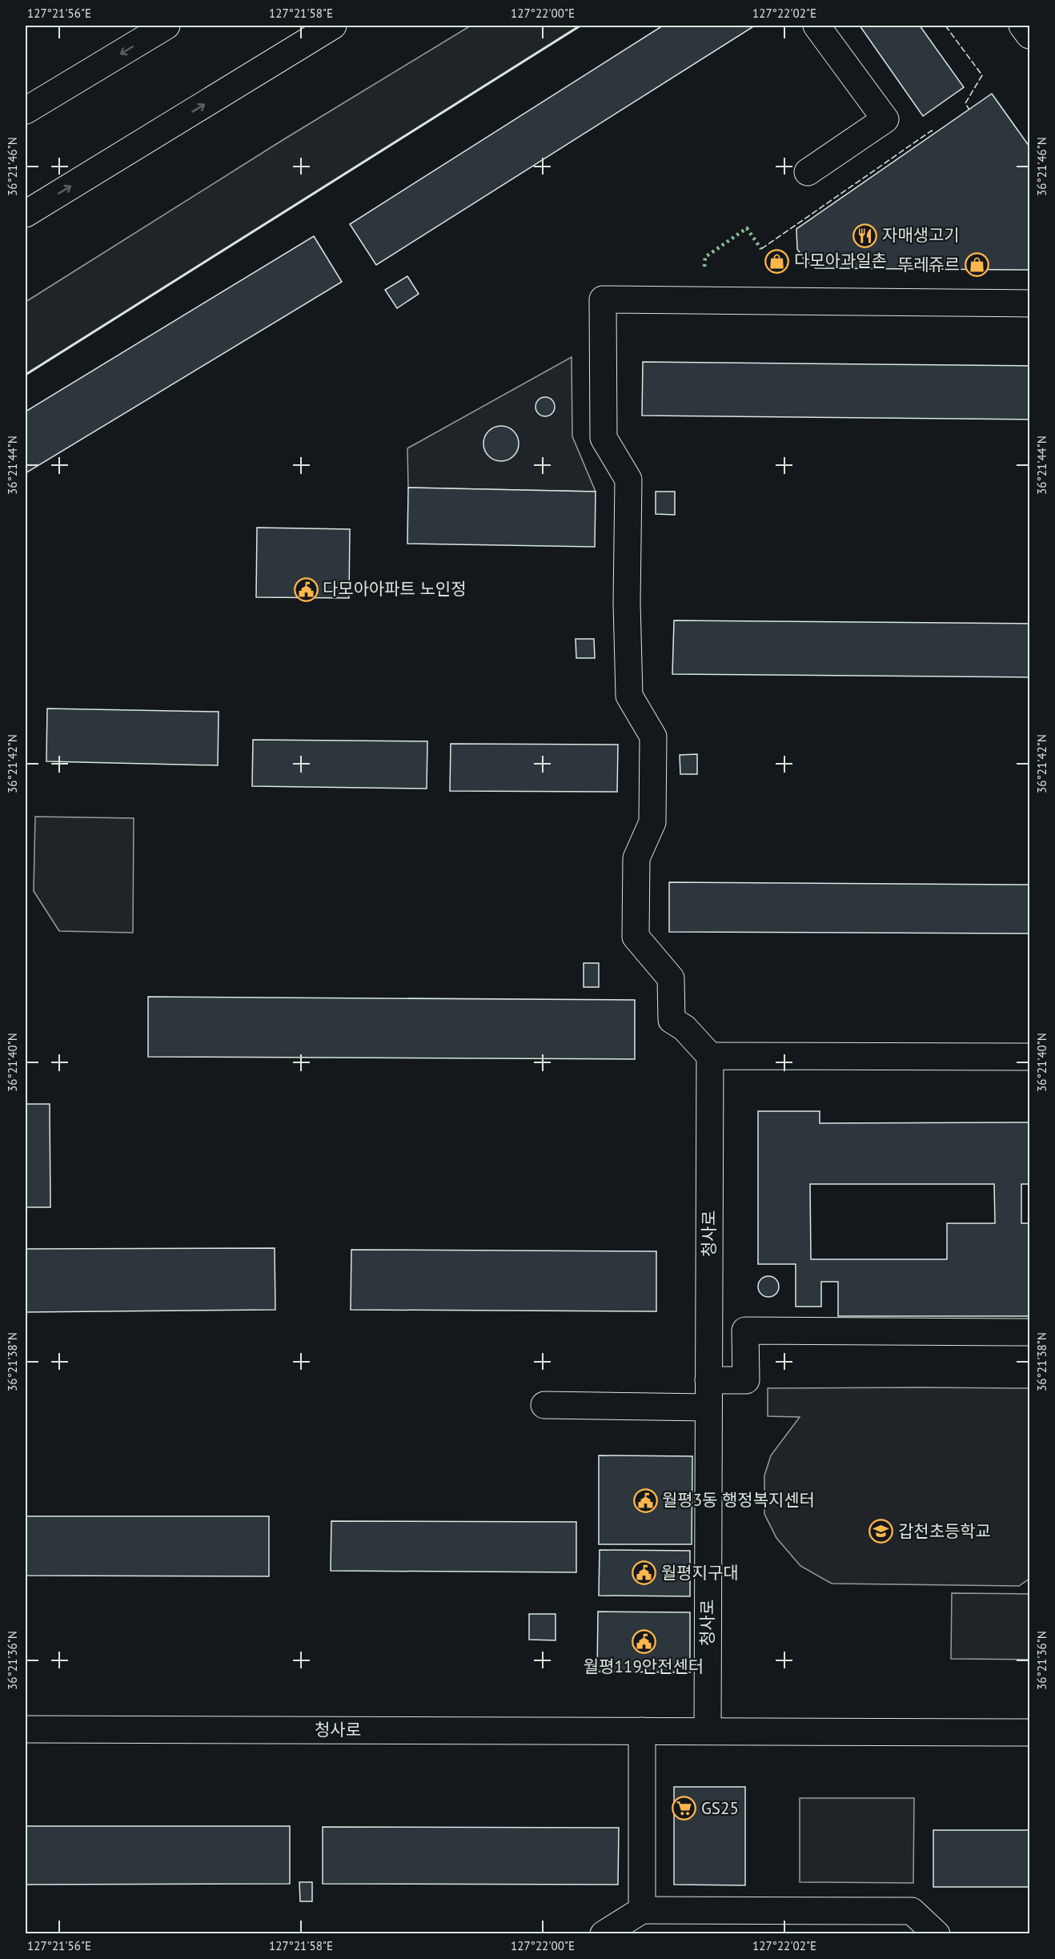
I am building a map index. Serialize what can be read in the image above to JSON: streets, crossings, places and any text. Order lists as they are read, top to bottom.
{
  "streets": {
    "street": ["청사로"]
  },
  "places": {
    "restaurant": ["자매생고기"],
    "shop": ["다모아과일촌", "뚜레쥬르"],
    "public building": [
      "다모아아파트 노인정",
      "월평3동 행정복지센터",
      "월평지구대",
      "월평119안전센터"
    ],
    "school or university": ["갑천초등학교"],
    "supermarket": ["GS25"]
  },
  "coordinates": [
    "127°21'56\"E",
    "127°21'58\"E",
    "127°22'00\"E",
    "127°22'02\"E",
    "36°21'46\"N",
    "36°21'44\"N",
    "36°21'42\"N",
    "36°21'40\"N",
    "36°21'38\"N",
    "36°21'36\"N"
  ]
}
